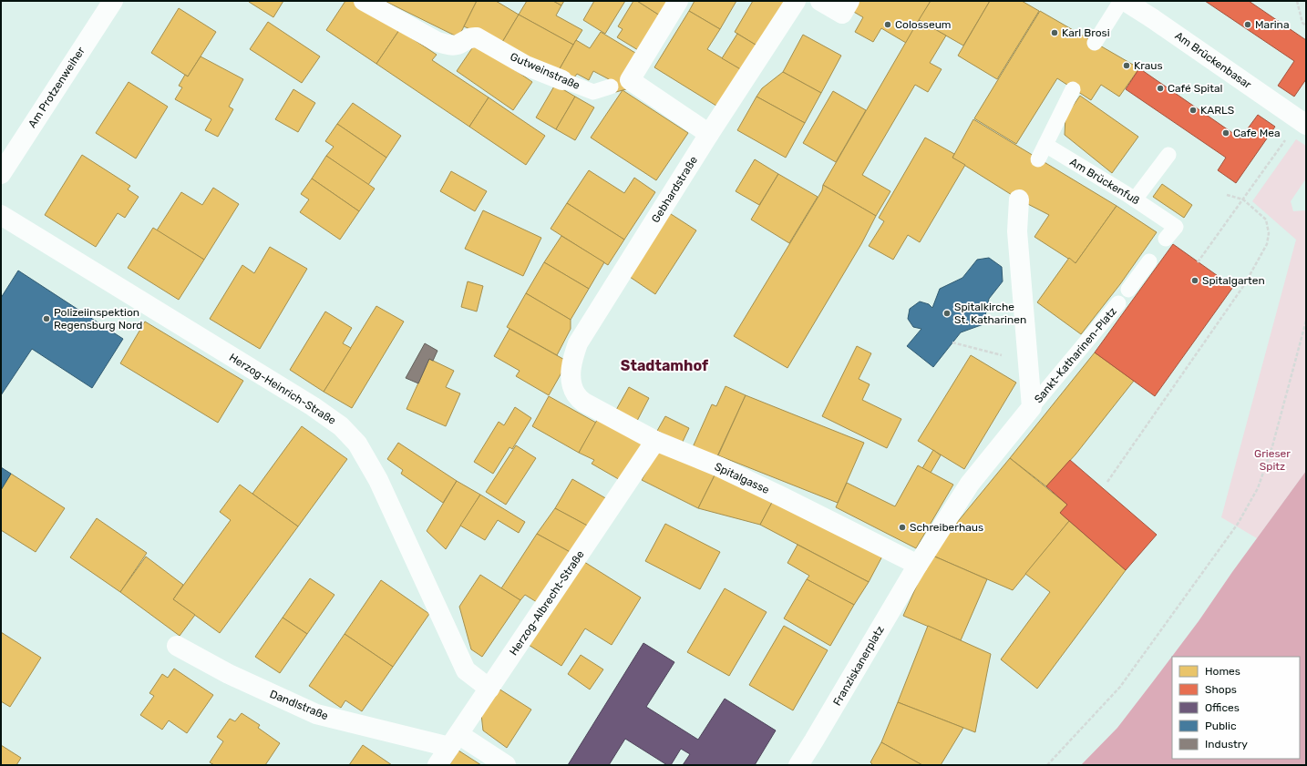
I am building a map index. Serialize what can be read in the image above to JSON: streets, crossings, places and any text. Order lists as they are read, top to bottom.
{
  "streets": {
    "street": [
      "Am Brückenbasar",
      "Gutweinstraße",
      "Am Protzenweiher",
      "Gebhardstraße",
      "Sankt-Katharinen-Platz",
      "Herzog-Heinrich-Straße",
      "Spitalgasse",
      "Herzog-Albrecht-Straße",
      "Franziskanerplatz",
      "Dandlstraße"
    ],
    "lane": ["Am Brückenfuß"]
  },
  "crossings": [
    ["Gebhardstraße", "Spitalgasse"],
    ["Sankt-Katharinen-Platz", "Spitalgasse"],
    ["Sankt-Katharinen-Platz", "Franziskanerplatz"],
    ["Herzog-Heinrich-Straße", "Herzog-Albrecht-Straße"],
    ["Spitalgasse", "Herzog-Albrecht-Straße"],
    ["Spitalgasse", "Franziskanerplatz"],
    ["Herzog-Albrecht-Straße", "Dandlstraße"]
  ],
  "districts": ["Stadtamhof"],
  "parks": ["Grieser Spitz"],
  "places": [
    "Colosseum",
    "Marina",
    "Karl Brosi",
    "Kraus",
    "Café Spital",
    "KARLS",
    "Cafe Mea",
    "Spitalgarten",
    "Spitalkirche St. Katharinen",
    "Polizeiinspektion Regensburg Nord",
    "Schreiberhaus"
  ],
  "legend": [
    "Homes",
    "Shops",
    "Offices",
    "Public",
    "Industry"
  ]
}
